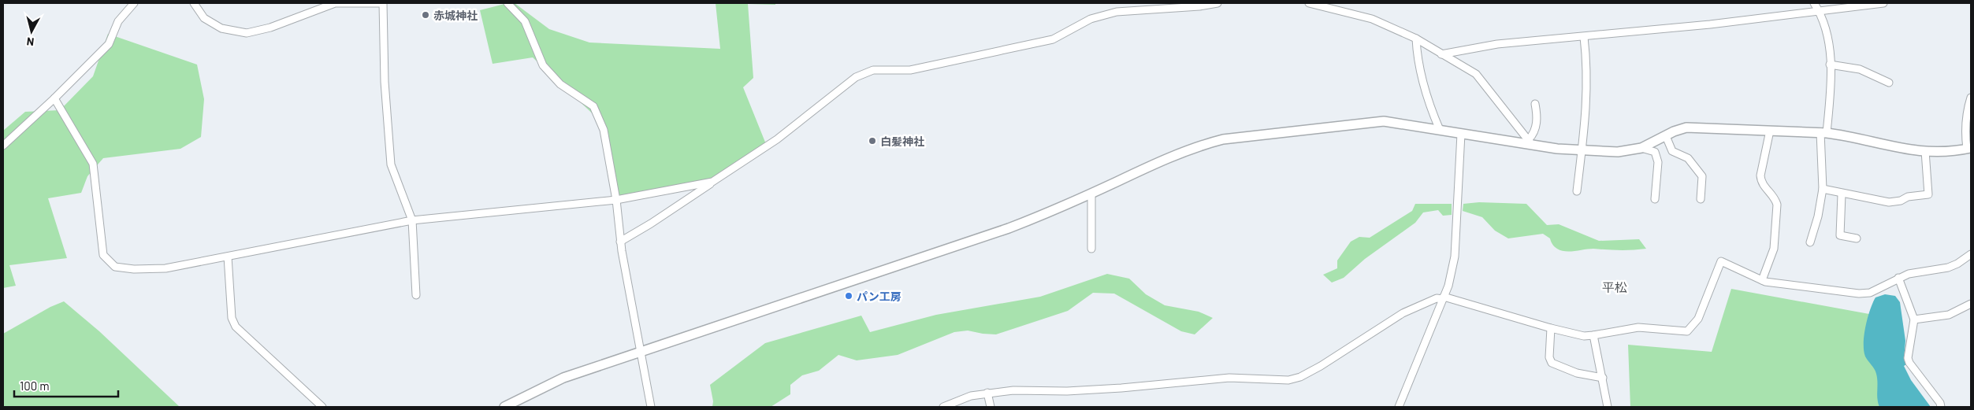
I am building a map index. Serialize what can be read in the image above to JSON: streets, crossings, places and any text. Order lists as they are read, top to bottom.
{
  "districts": ["平松"],
  "places": ["赤城神社", "白髪神社", "パン工房"],
  "scale_bar": "100 m",
  "north": "bottom"
}
